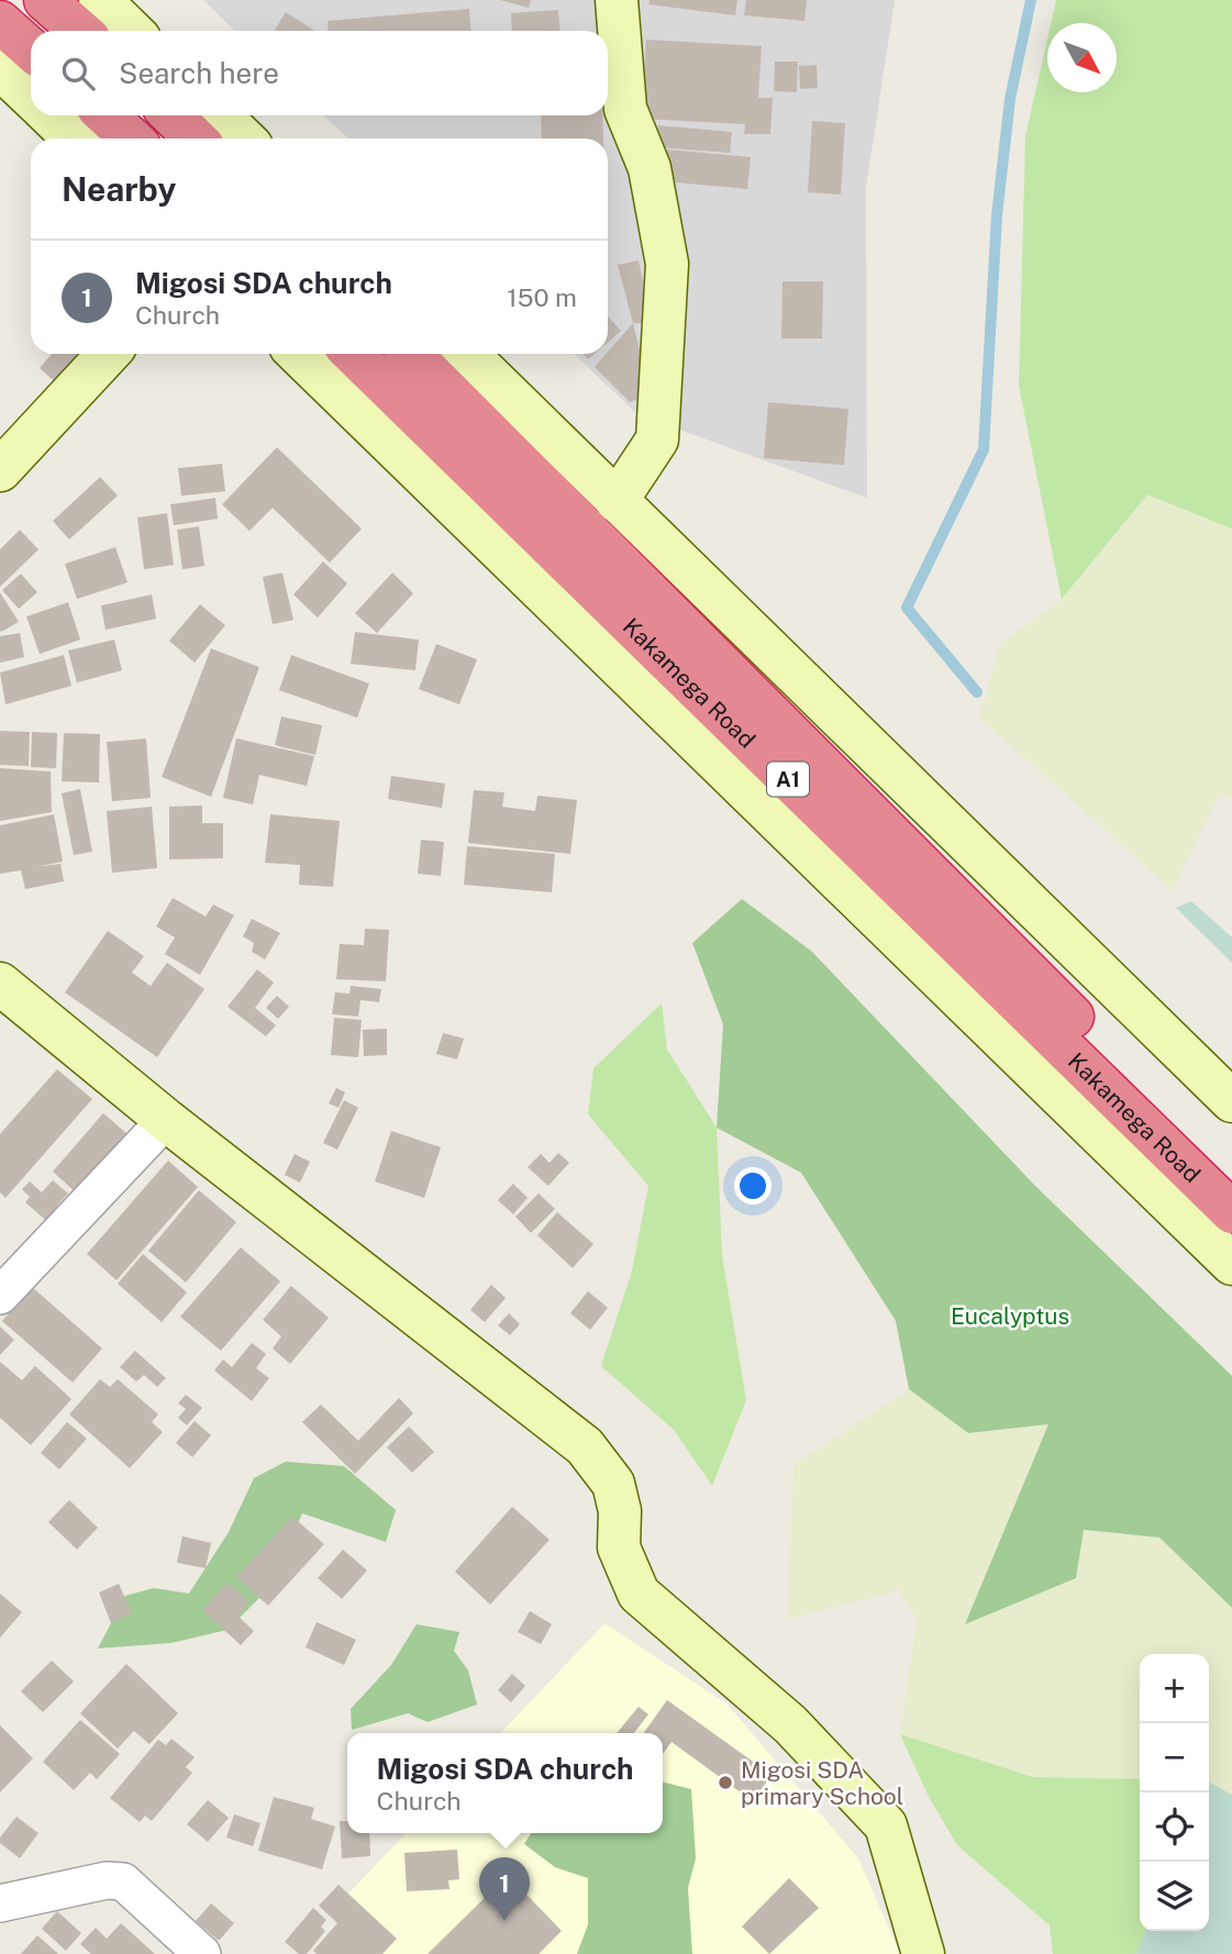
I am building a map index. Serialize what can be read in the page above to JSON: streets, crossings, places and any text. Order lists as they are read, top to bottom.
{
  "streets": {
    "highway": ["Kakamega Road", "A1"]
  },
  "parks": ["Eucalyptus"],
  "places": ["Migosi SDA primary School"],
  "north": "bottom right",
  "page": {
    "search": "Search here",
    "heading": "Nearby",
    "list": [
      {
        "mark": "1",
        "name": "Migosi SDA church",
        "note": "Church",
        "value": "150 m"
      }
    ],
    "map_buttons": ["+", "−"],
    "popup": ["Migosi SDA church", "Church"],
    "pins": "1"
  }
}
